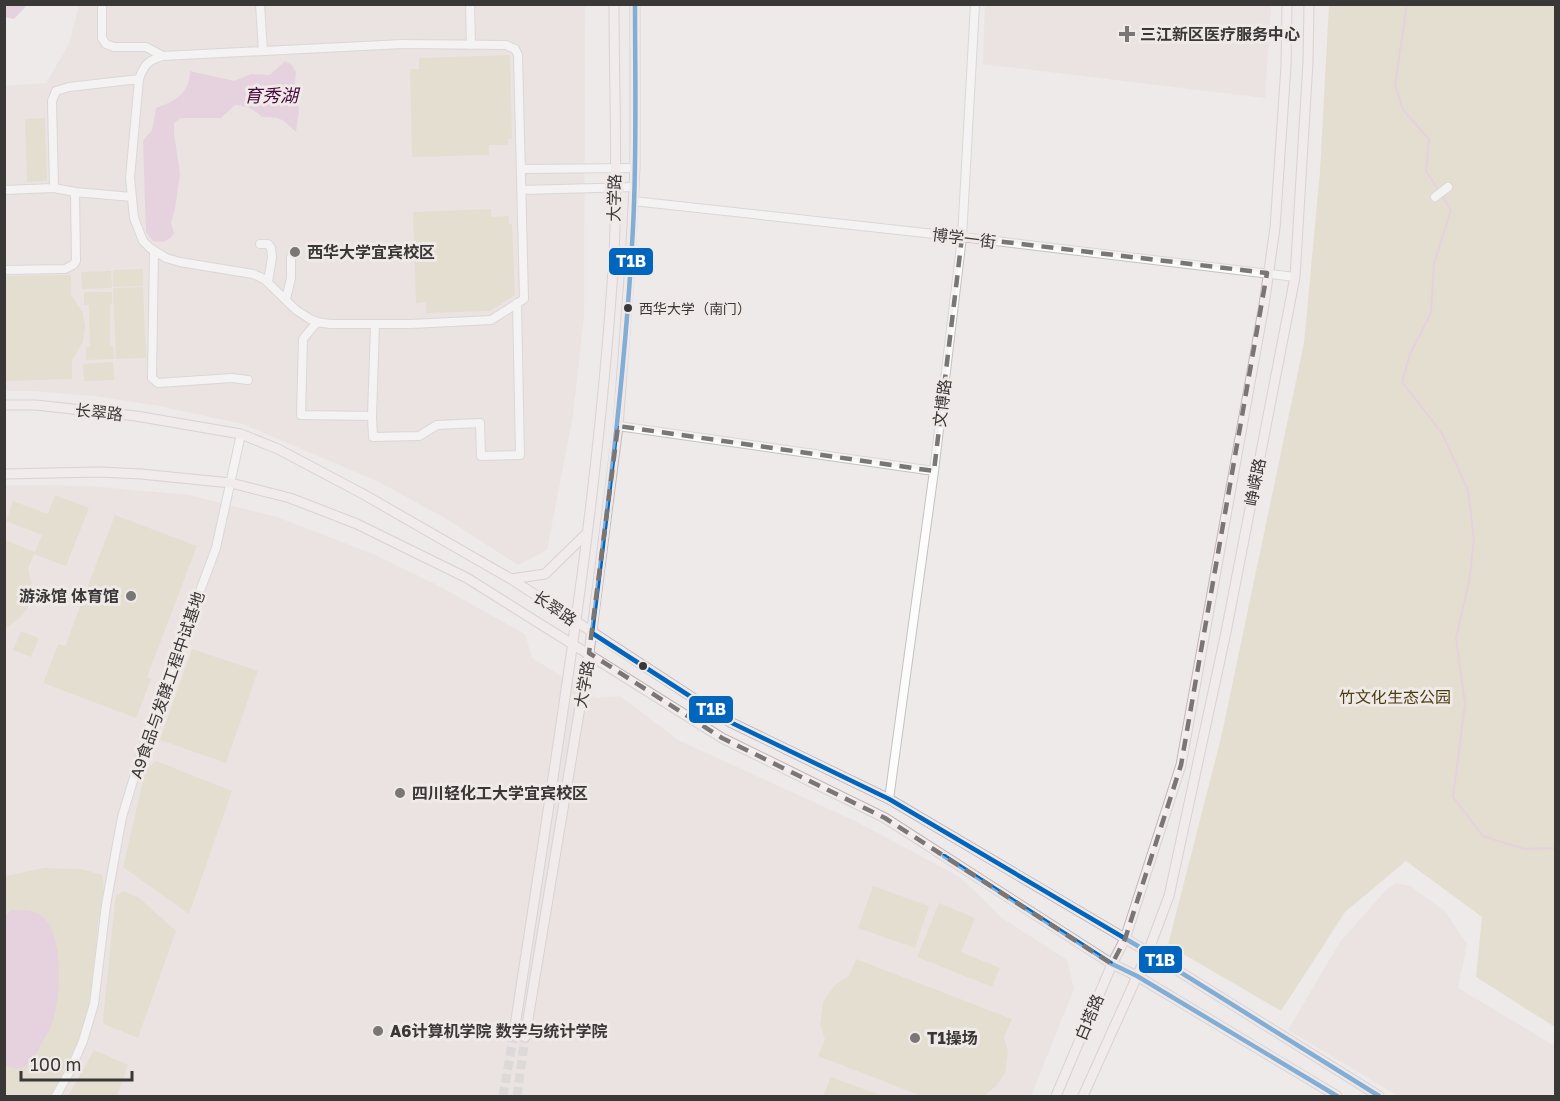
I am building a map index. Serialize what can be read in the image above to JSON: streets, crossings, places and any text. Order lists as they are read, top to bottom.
{
  "streets": {
    "main road": [
      "大学路",
      "长翠路",
      "峥嵘路",
      "白塔路"
    ],
    "street": ["博学一街", "文博路", "A9食品与发酵工程中试基地"]
  },
  "crossings": [
    ["大学路", "博学一街"],
    ["大学路", "长翠路"],
    ["博学一街", "文博路"],
    ["博学一街", "峥嵘路"],
    ["文博路", "长翠路"],
    ["长翠路", "峥嵘路"],
    ["长翠路", "A9食品与发酵工程中试基地"],
    ["长翠路", "白塔路"],
    ["峥嵘路", "白塔路"]
  ],
  "water": ["育秀湖"],
  "parks": ["竹文化生态公园"],
  "places": {
    "health": ["三江新区医疗服务中心"],
    "other": [
      "西华大学宜宾校区",
      "西华大学（南门）",
      "游泳馆 体育馆",
      "四川轻化工大学宜宾校区",
      "A6计算机学院 数学与统计学院",
      "T1操场"
    ]
  },
  "lines": ["transit line T1B"],
  "scale_bar": "100 m"
}
